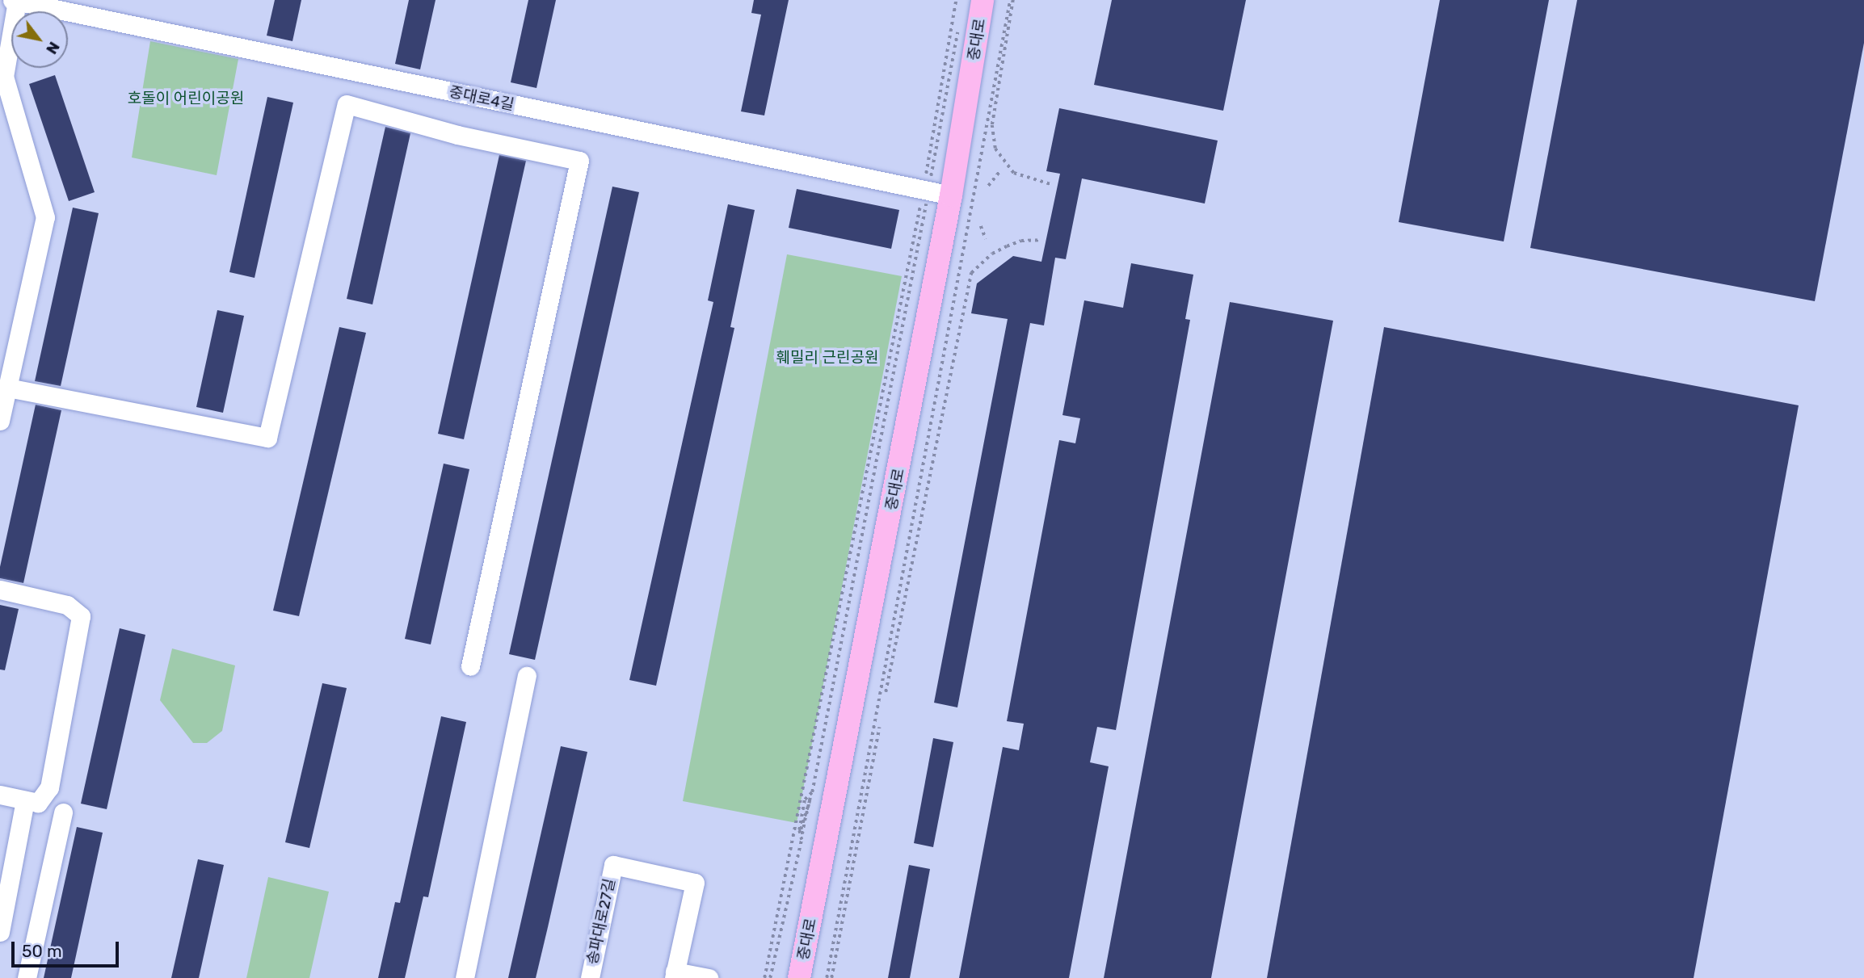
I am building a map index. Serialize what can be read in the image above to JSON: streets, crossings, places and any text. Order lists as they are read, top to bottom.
{
  "streets": {
    "main road": ["중대로"],
    "street": ["중대로4길", "송파대로27길"]
  },
  "crossings": [
    ["중대로", "중대로4길"]
  ],
  "parks": ["호돌이 어린이공원", "훼밀리 근린공원"],
  "scale_bar": "50 m",
  "north": "bottom right"
}
